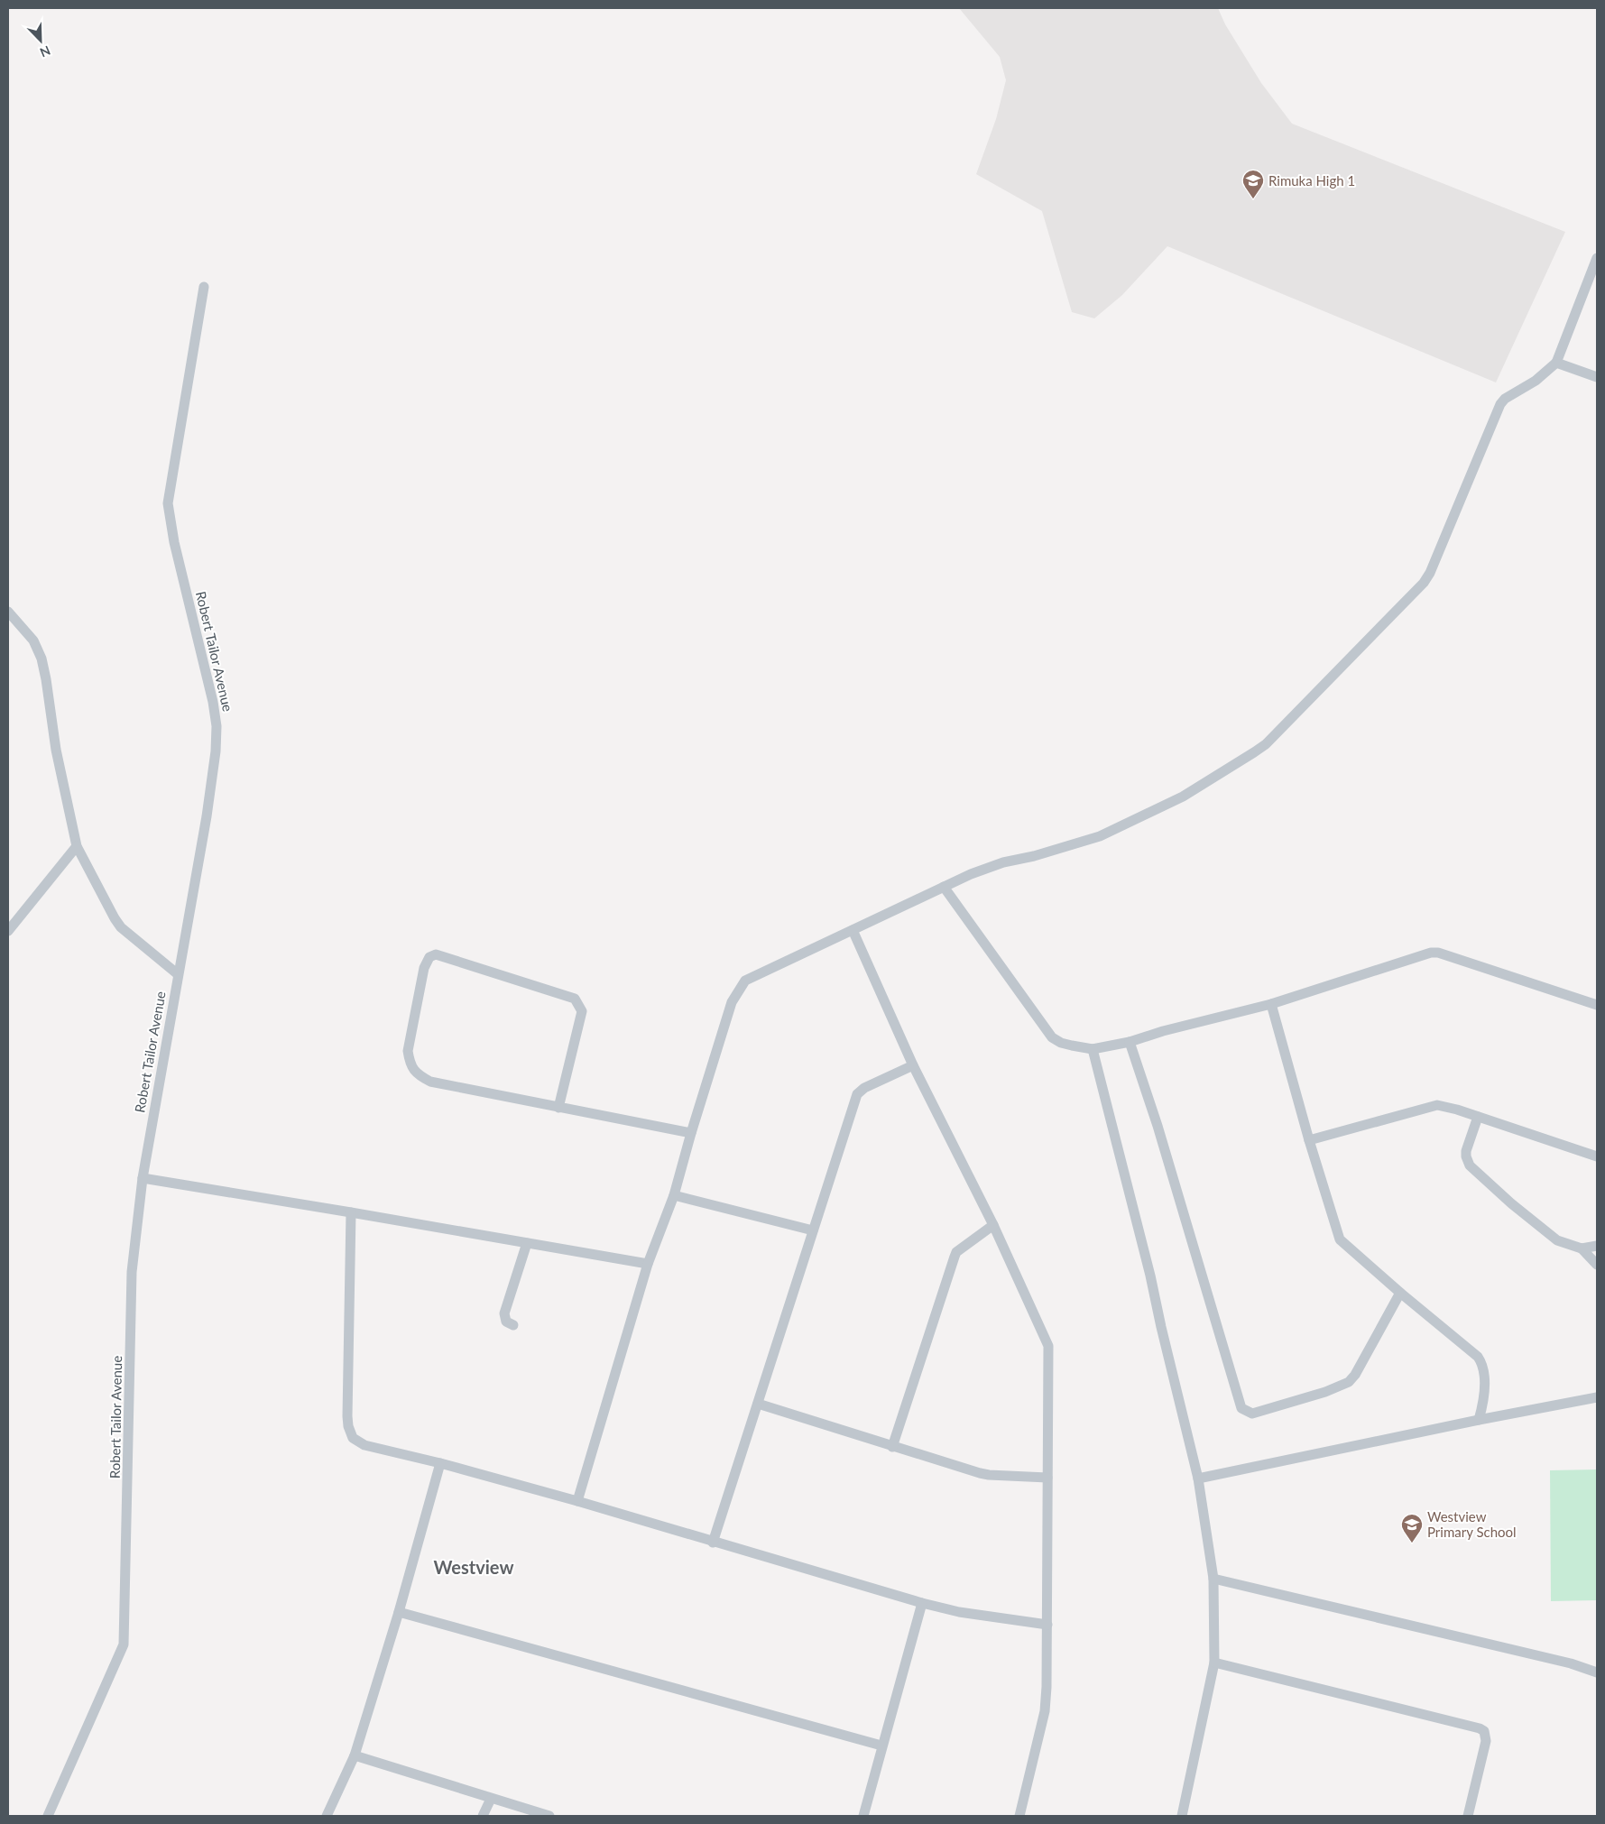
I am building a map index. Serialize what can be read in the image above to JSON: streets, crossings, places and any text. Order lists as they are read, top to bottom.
{
  "streets": {
    "street": ["Robert Tailor Avenue"]
  },
  "districts": ["Westview"],
  "places": {
    "school or university": ["Rimuka High 1", "Westview Primary School"]
  },
  "north": "bottom right"
}
